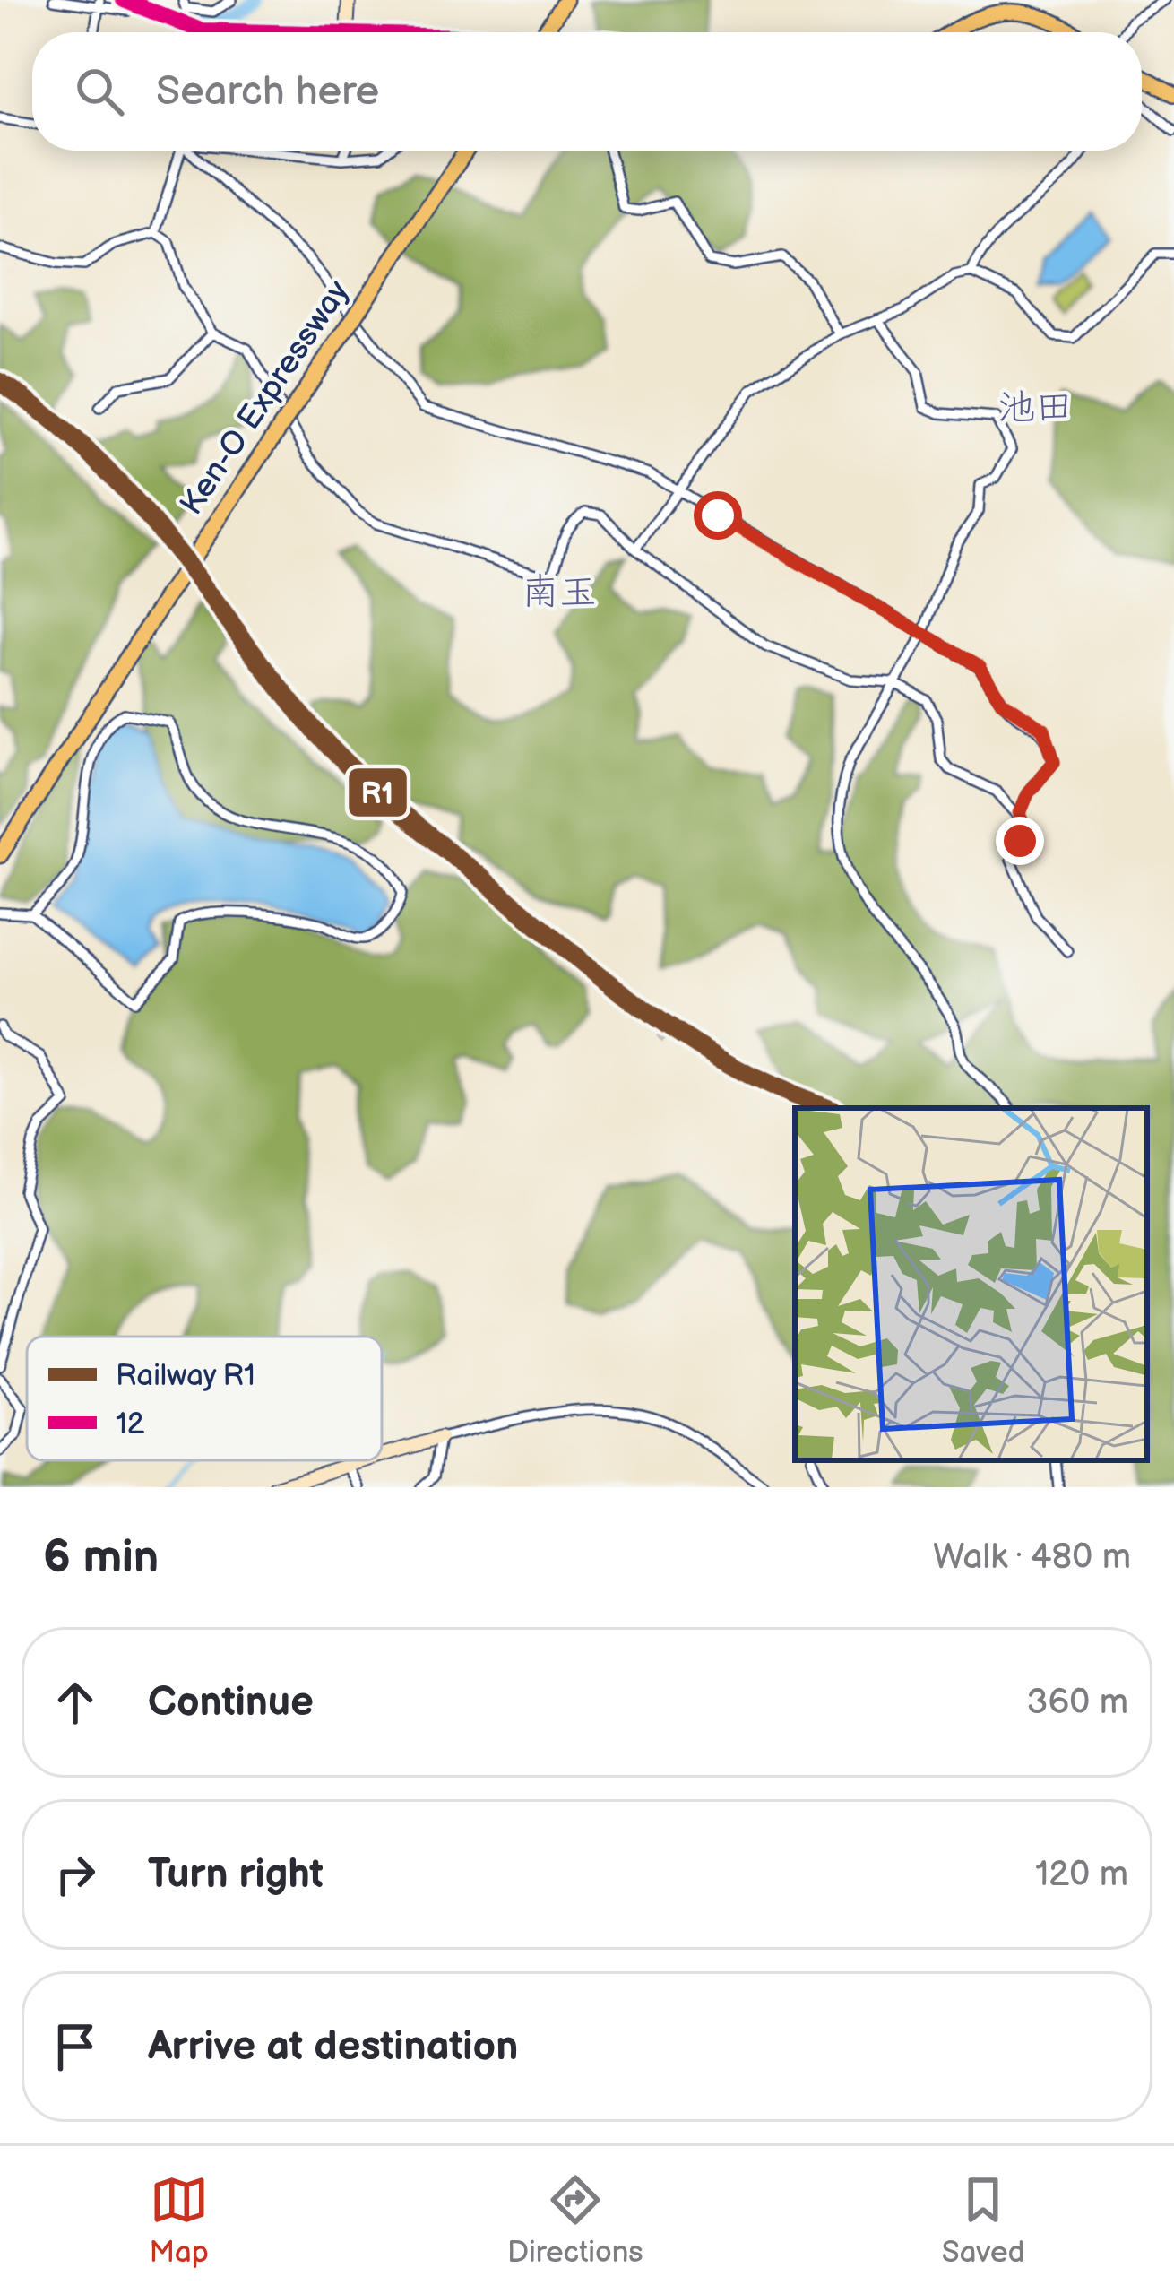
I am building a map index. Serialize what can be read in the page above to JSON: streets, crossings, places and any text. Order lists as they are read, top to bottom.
{
  "streets": {
    "highway": ["Ken-O Expressway"]
  },
  "districts": ["池田", "南玉"],
  "lines": ["transit line 12", "rail line R1"],
  "legend": ["Railway R1", "12"],
  "page": {
    "search": "Search here",
    "heading": ["6 min", "Walk · 480 m"],
    "list": [
      ["Continue", "360 m"],
      ["Turn right", "120 m"],
      "Arrive at destination"
    ],
    "nav": ["Map", "Directions", "Saved"]
  }
}
